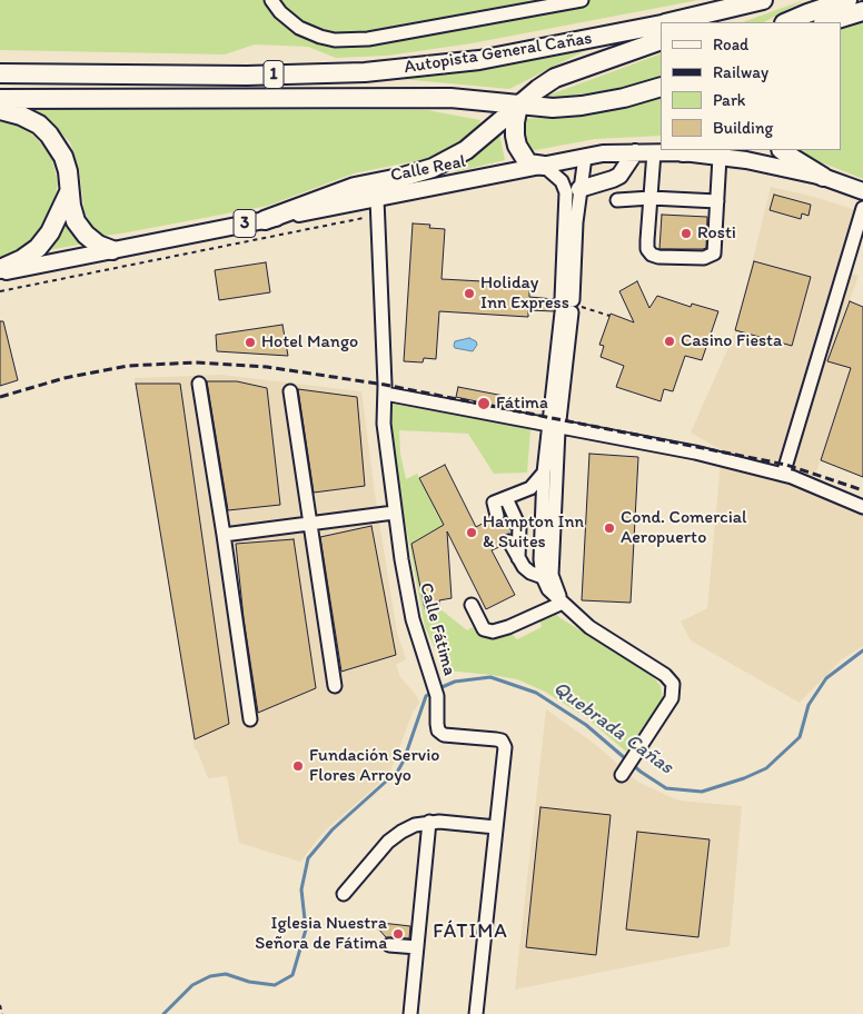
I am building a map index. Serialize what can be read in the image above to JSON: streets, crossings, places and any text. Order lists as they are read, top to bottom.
{
  "streets": {
    "highway": ["Autopista General Cañas", "1"],
    "main road": ["Calle Real", "3"],
    "street": ["Calle Fátima"]
  },
  "crossings": [
    ["Calle Real", "Calle Fátima"]
  ],
  "districts": ["FÁTIMA"],
  "water": ["Quebrada Cañas"],
  "places": [
    "Rosti",
    "Holiday Inn Express",
    "Casino Fiesta",
    "Hotel Mango",
    "Fátima",
    "Cond. Comercial Aeropuerto",
    "Hampton Inn & Suites",
    "Fundación Servio Flores Arroyo",
    "Iglesia Nuestra Señora de Fátima"
  ],
  "legend": [
    "Road",
    "Railway",
    "Park",
    "Building"
  ]
}
